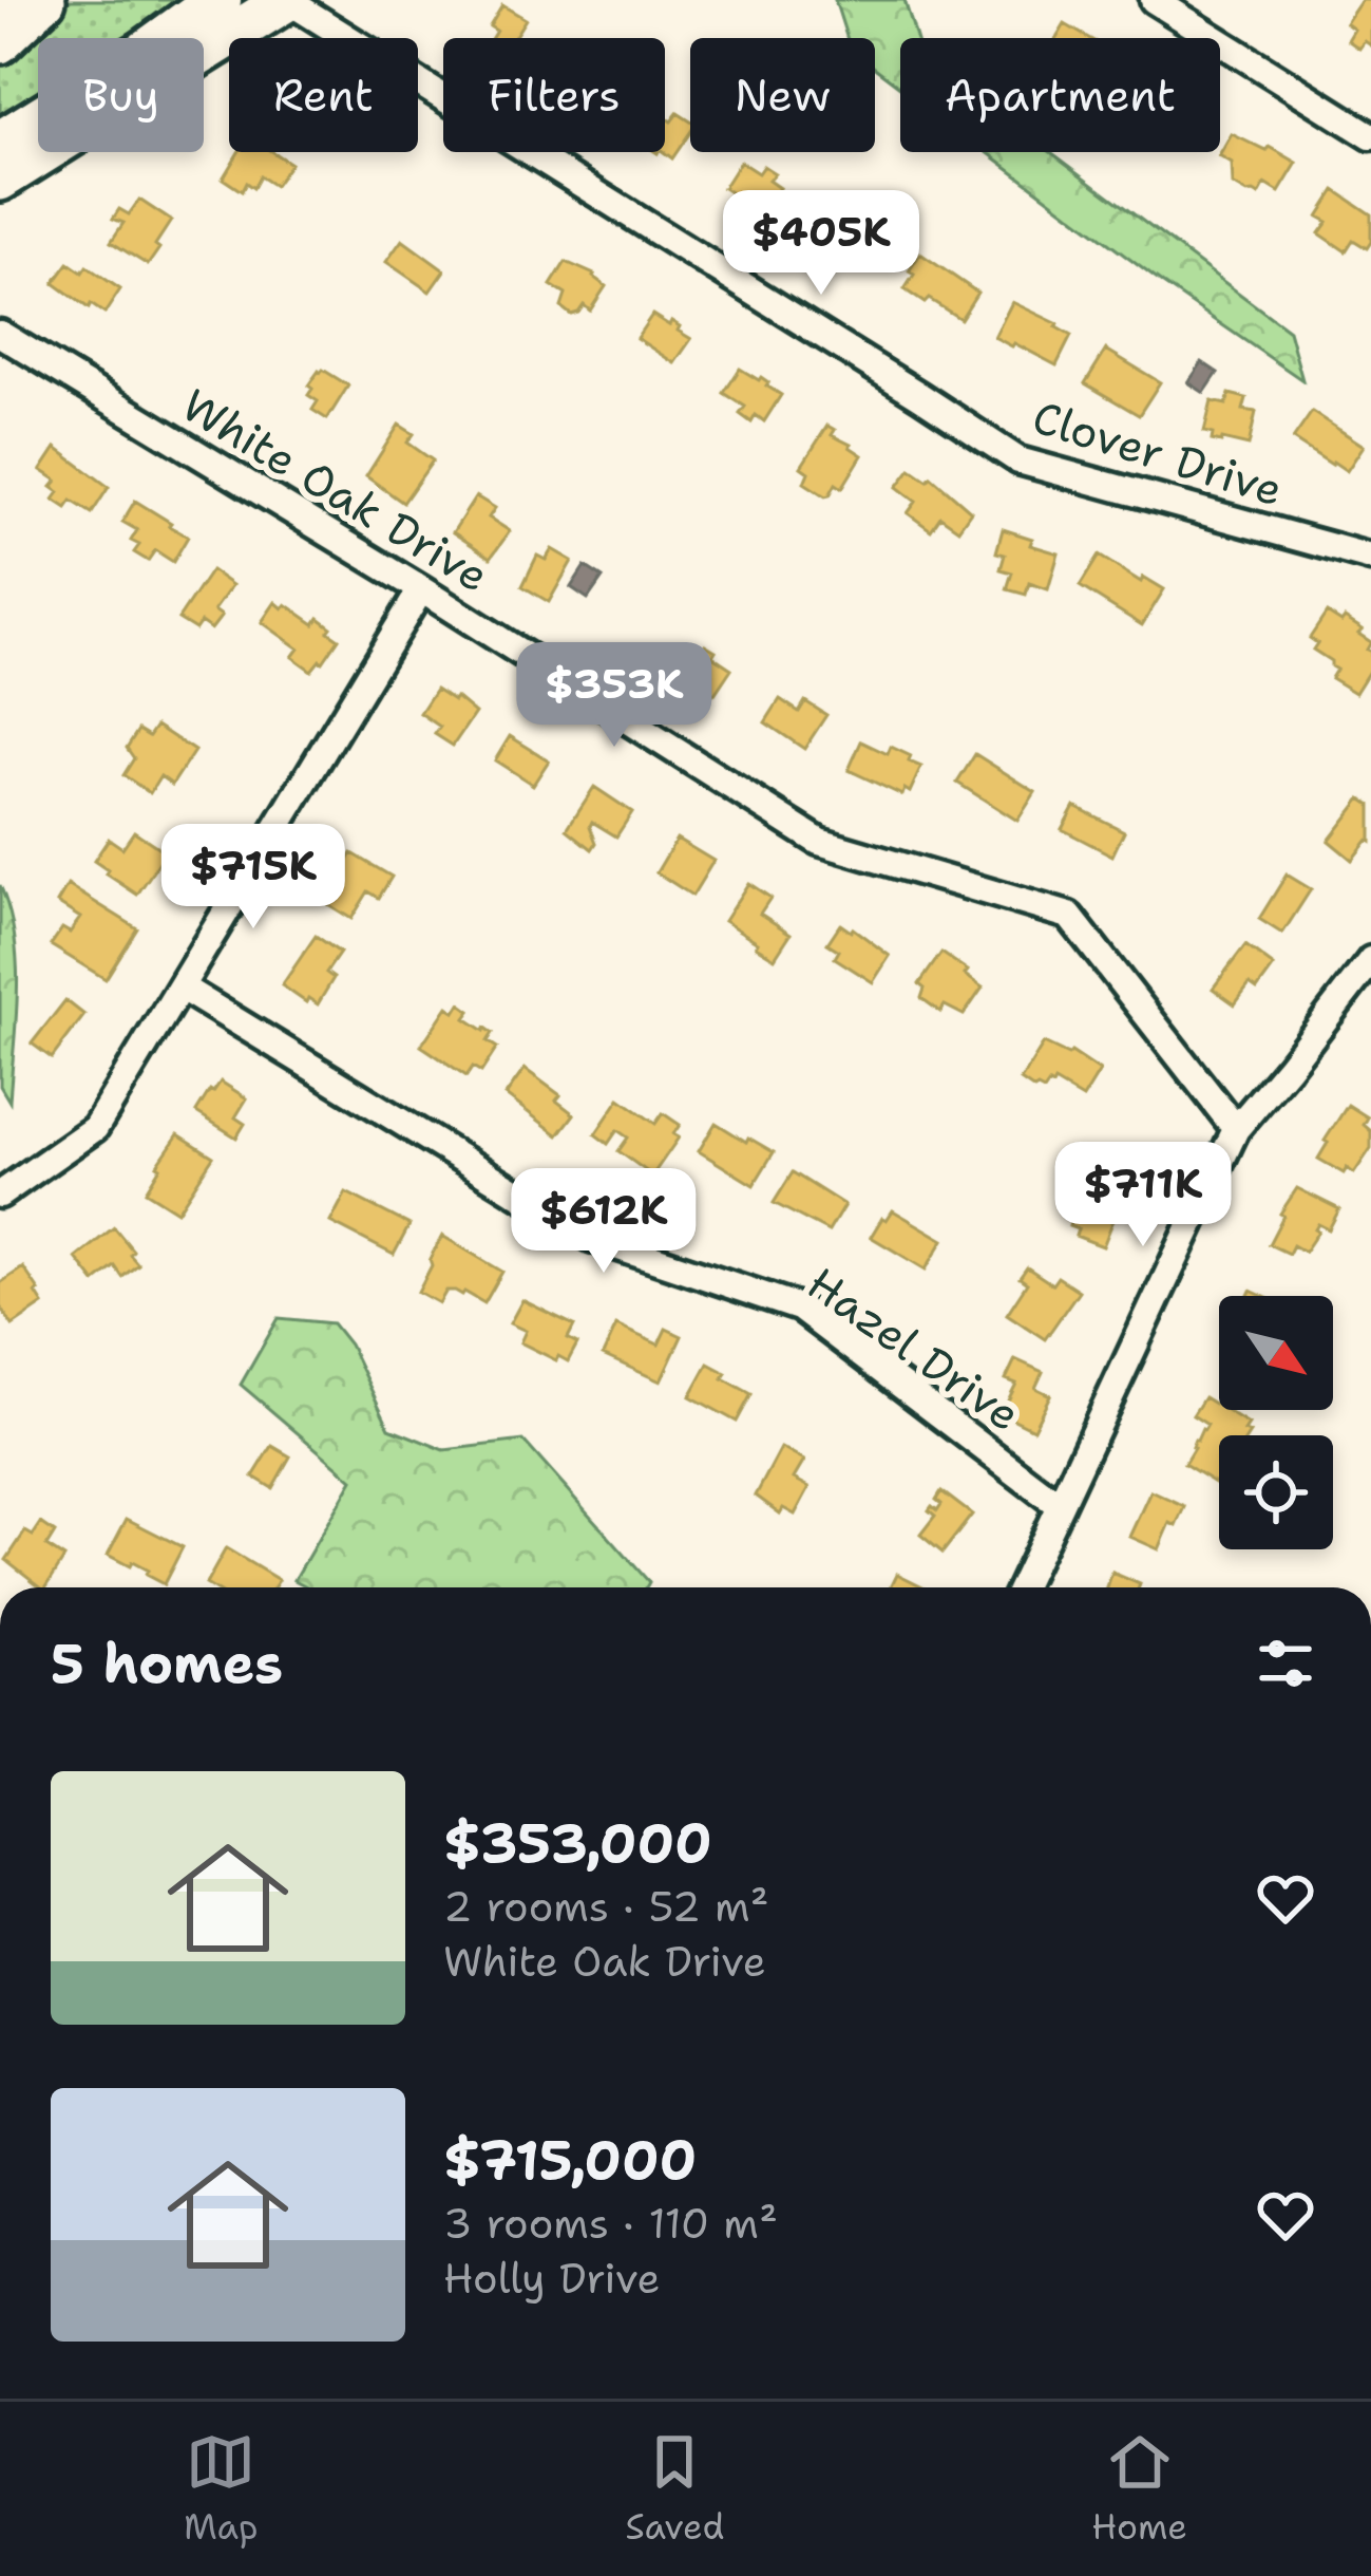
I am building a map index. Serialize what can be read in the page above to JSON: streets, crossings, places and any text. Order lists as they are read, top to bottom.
{
  "streets": {
    "street": ["Clover Drive", "White Oak Drive", "Hazel Drive"]
  },
  "north": "bottom right",
  "page": {
    "chip": [
      "Buy",
      "Rent",
      "Filters",
      "New",
      "Apartment"
    ],
    "price": [
      "$405K",
      "$353K",
      "$715K",
      "$711K",
      "$612K"
    ],
    "heading": "5 homes",
    "list": [
      {
        "name": "$353,000",
        "note": "2 rooms · 52 m² · White Oak Drive"
      },
      {
        "name": "$715,000",
        "note": "3 rooms · 110 m² · Holly Drive"
      }
    ],
    "tabs": ["Map", "Saved", "Home"]
  }
}
